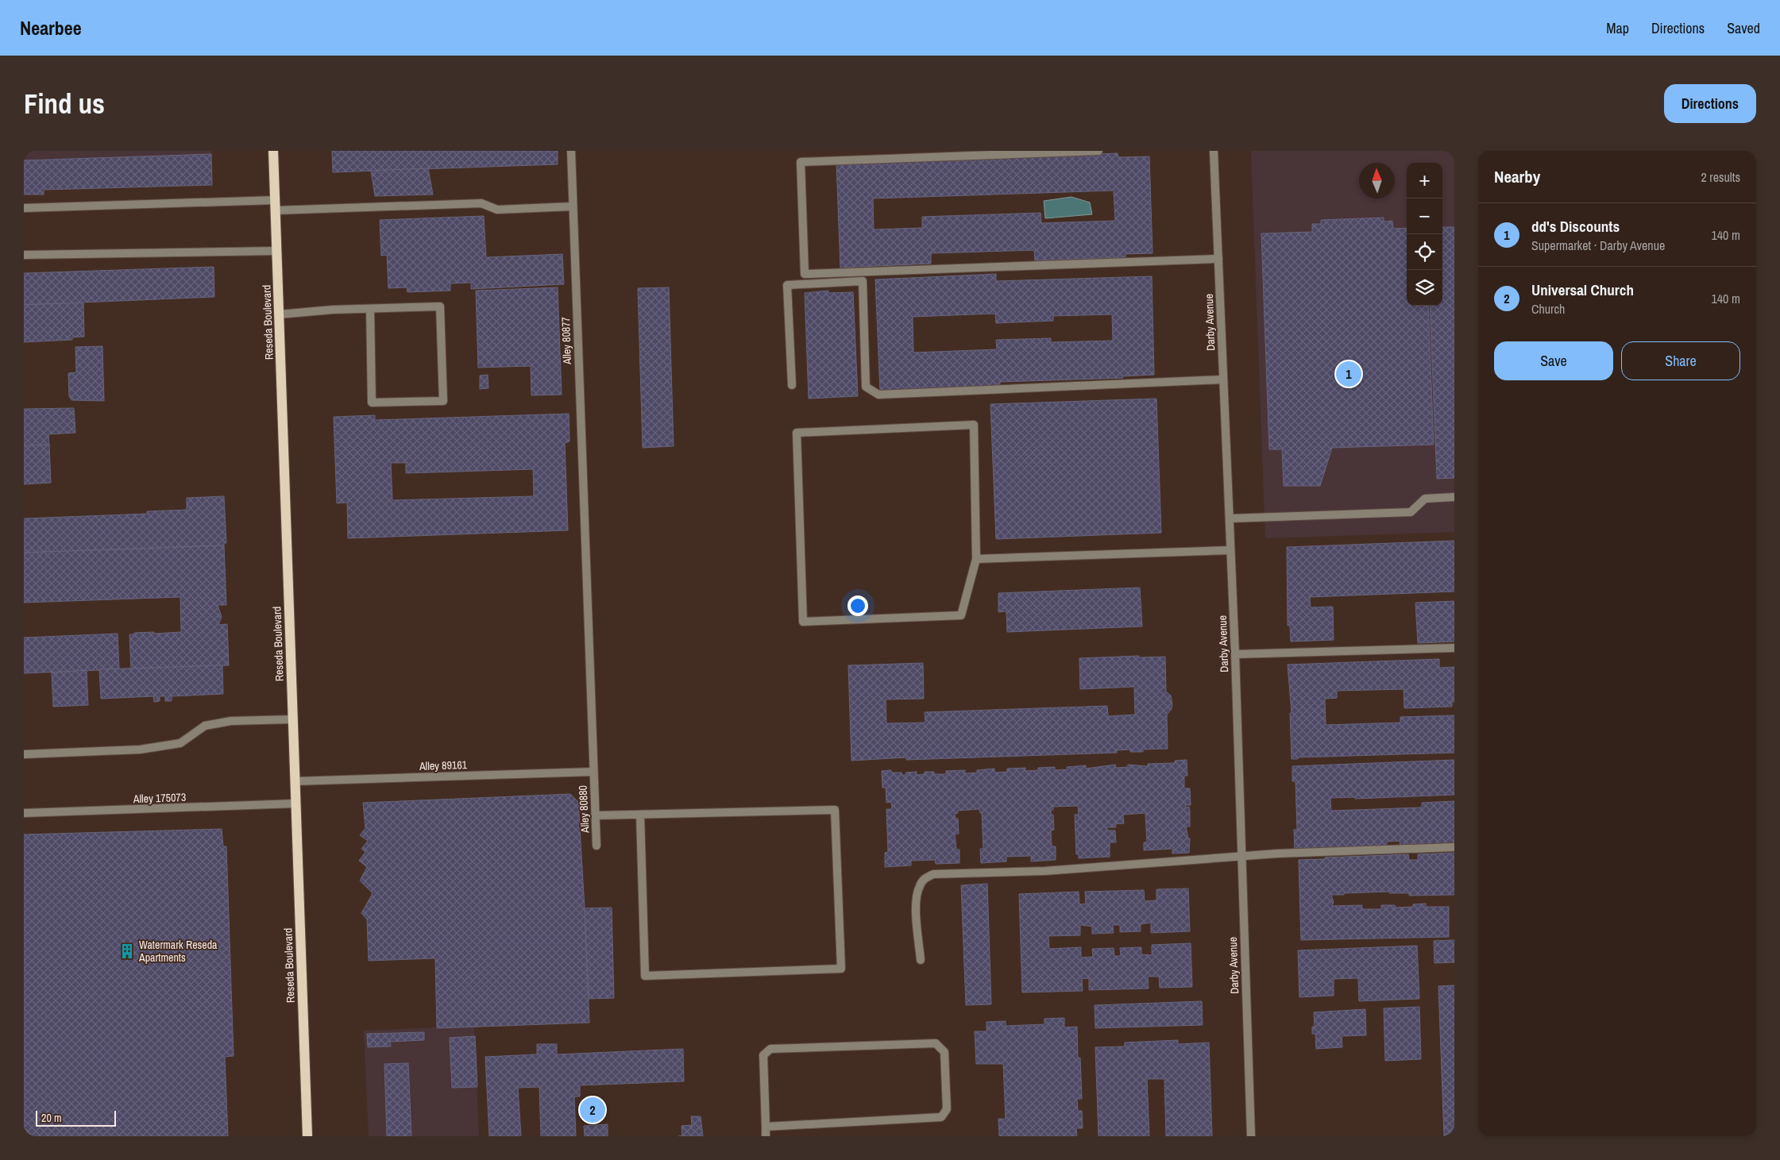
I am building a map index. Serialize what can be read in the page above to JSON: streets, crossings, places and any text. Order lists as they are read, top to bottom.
{
  "streets": {
    "main road": ["Reseda Boulevard"],
    "street": [
      "Darby Avenue",
      "Alley 80877",
      "Alley 89161",
      "Alley 175073",
      "Alley 80880"
    ]
  },
  "crossings": [
    ["Reseda Boulevard", "Alley 89161"],
    ["Reseda Boulevard", "Alley 175073"],
    ["Alley 80877", "Alley 89161"],
    ["Alley 80877", "Alley 80880"],
    ["Alley 89161", "Alley 80880"]
  ],
  "places": {
    "building": ["Watermark Reseda Apartments"]
  },
  "scale_bar": "20 m",
  "north": "top",
  "page": {
    "header": "Nearbee",
    "nav": ["Map", "Directions", "Saved"],
    "buttons": [
      "Directions",
      ["Save", "Share"]
    ],
    "title": "Find us",
    "heading": ["Nearby", "2 results"],
    "map_buttons": ["+", "−"],
    "list": [
      {
        "mark": "1",
        "name": "dd's Discounts",
        "note": "Supermarket · Darby Avenue",
        "value": "140 m"
      },
      {
        "mark": "2",
        "name": "Universal Church",
        "note": "Church",
        "value": "140 m"
      }
    ],
    "pins": ["1", "2"],
    "scale": "20 m"
  }
}
